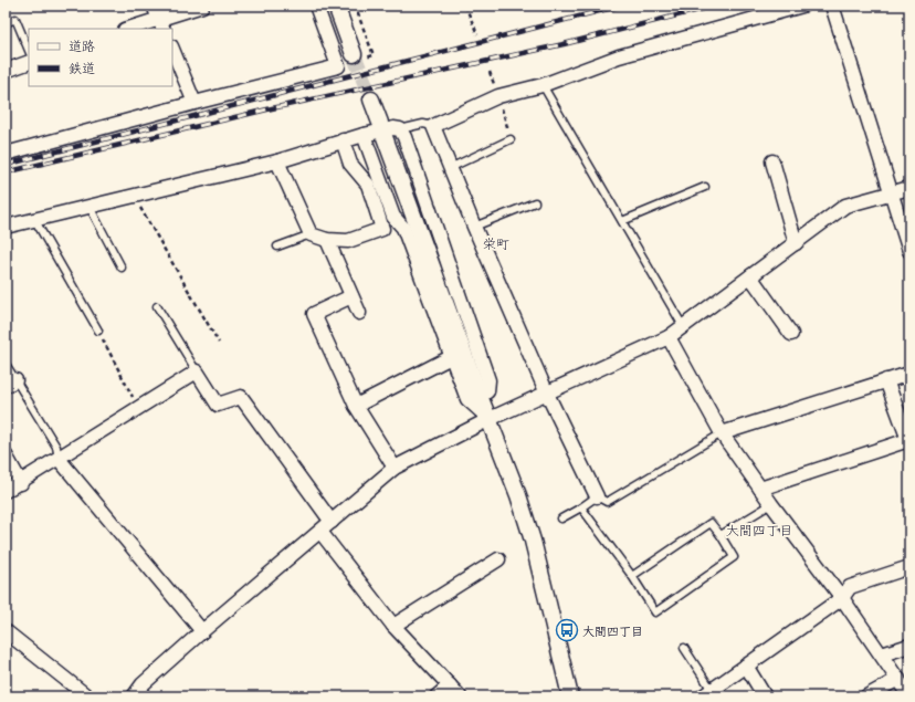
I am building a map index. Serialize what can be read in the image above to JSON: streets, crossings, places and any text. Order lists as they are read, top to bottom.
{
  "districts": ["栄町", "大間四丁目"],
  "places": {
    "bus stop": ["大間四丁目"]
  },
  "legend": ["道路", "鉄道"]
}
